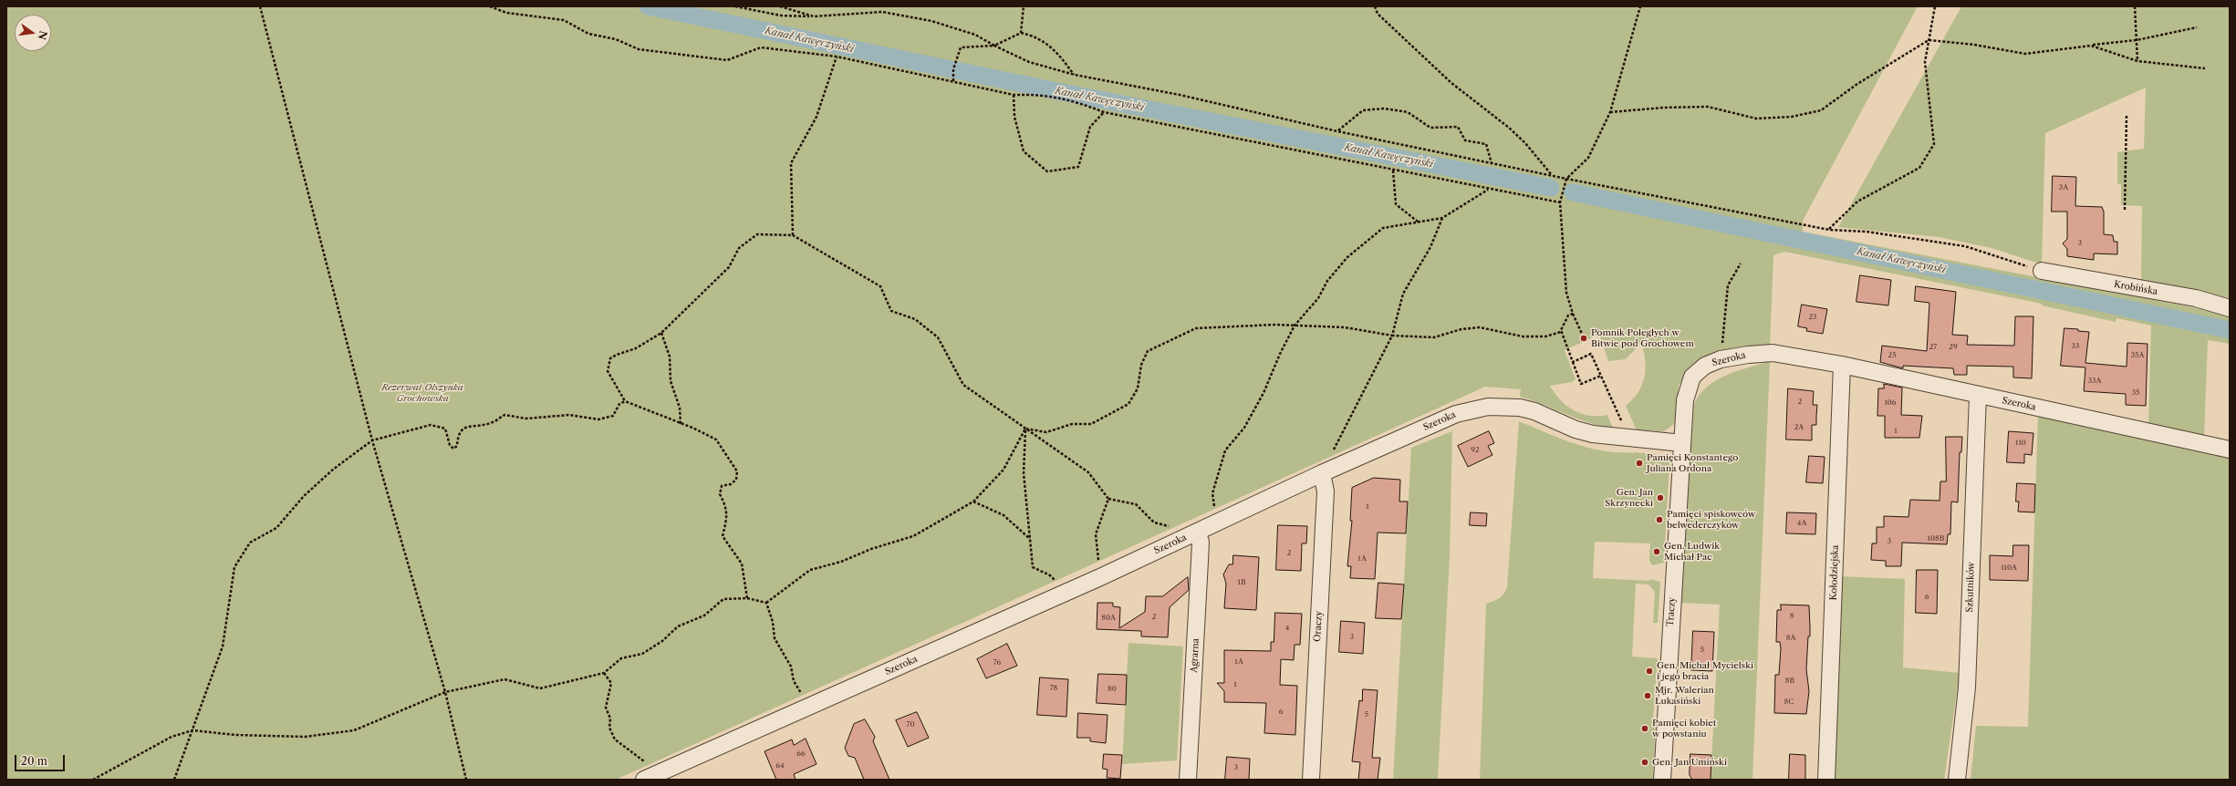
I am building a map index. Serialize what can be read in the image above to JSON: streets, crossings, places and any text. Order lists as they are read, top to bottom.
{
  "streets": {
    "street": [
      "Krobińska",
      "Szeroka",
      "Kołodziejska",
      "Szkutników",
      "Traczy",
      "Oraczy",
      "Agrarna"
    ]
  },
  "crossings": [
    ["Szeroka", "Kołodziejska"],
    ["Szeroka", "Szkutników"],
    ["Szeroka", "Traczy"],
    ["Szeroka", "Oraczy"],
    ["Szeroka", "Agrarna"]
  ],
  "water": ["Kanał Kawęczyński"],
  "parks": ["Rezerwat Olszynka Grochowska"],
  "places": [
    "Pomnik Poległych w Bitwie pod Grochowem",
    "Pamięci Konstantego Juliana Ordona",
    "Gen. Jan Skrzynecki",
    "Pamięci spiskowców belwederczyków",
    "Gen. Ludwik Michał Pac",
    "Gen. Michał Mycielski i jego bracia",
    "Mjr. Walerian Łukasiński",
    "Pamięci kobiet w powstaniu",
    "Gen. Jan Umiński"
  ],
  "house_numbers": [
    "3A",
    "3",
    "23",
    "33",
    "27",
    "29",
    "25",
    "35A",
    "33A",
    "35",
    "2",
    "106",
    "2A",
    "1",
    "110",
    "92",
    "1",
    "4A",
    "108B",
    "3",
    "2",
    "1A",
    "110A",
    "1B",
    "6",
    "8",
    "2",
    "80A",
    "4",
    "3",
    "8A",
    "5",
    "1A",
    "76",
    "8B",
    "1",
    "78",
    "80",
    "8C",
    "6",
    "5",
    "70",
    "66",
    "64",
    "3"
  ],
  "scale_bar": "20 m",
  "north": "right"
}
